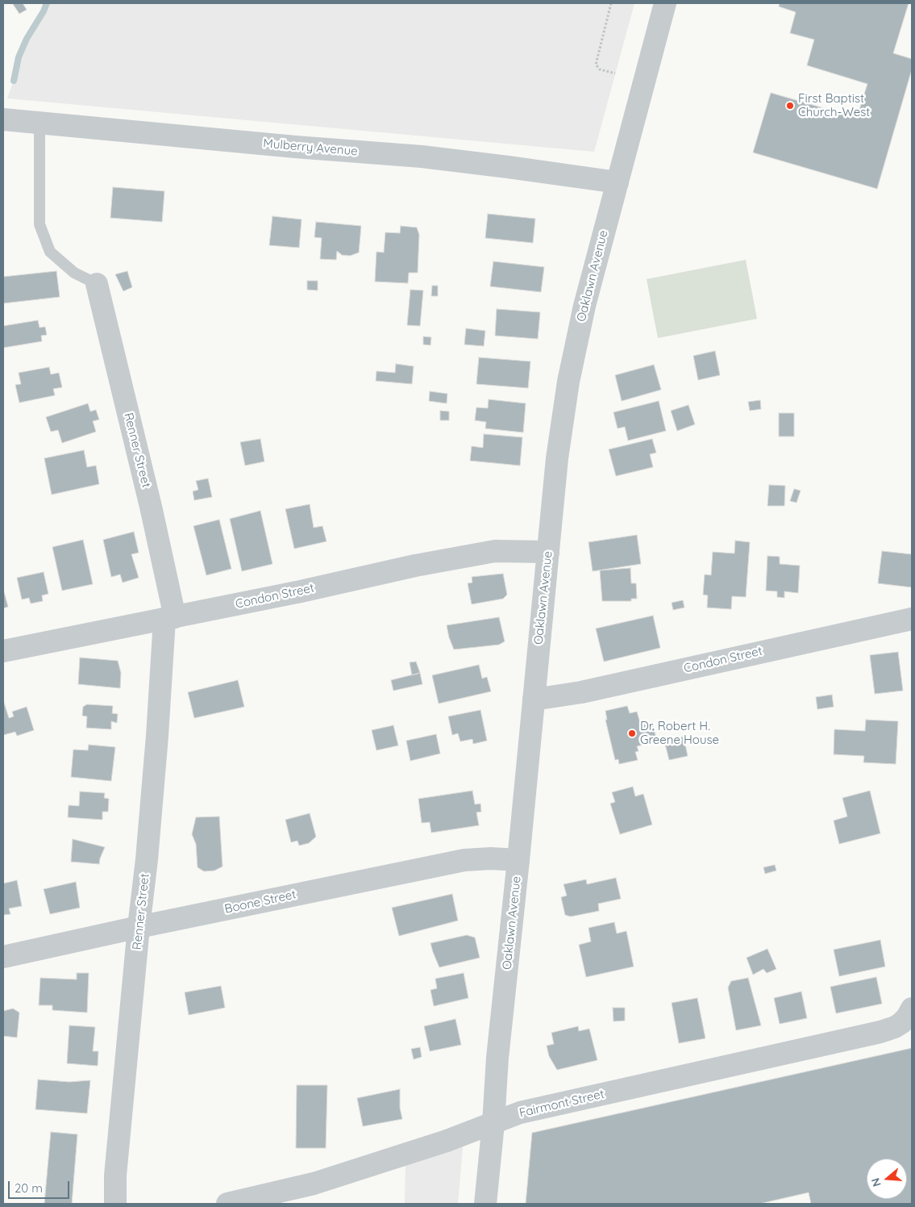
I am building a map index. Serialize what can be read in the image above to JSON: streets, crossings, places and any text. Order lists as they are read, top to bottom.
{
  "streets": {
    "street": [
      "Mulberry Avenue",
      "Oaklawn Avenue",
      "Renner Street",
      "Condon Street",
      "Boone Street",
      "Fairmont Street"
    ]
  },
  "crossings": [
    ["Mulberry Avenue", "Oaklawn Avenue"],
    ["Oaklawn Avenue", "Condon Street"],
    ["Oaklawn Avenue", "Boone Street"],
    ["Oaklawn Avenue", "Fairmont Street"],
    ["Renner Street", "Condon Street"],
    ["Renner Street", "Boone Street"]
  ],
  "places": ["First Baptist Church-West", "Dr. Robert H. Greene House"],
  "scale_bar": "20 m",
  "north": "left"
}
